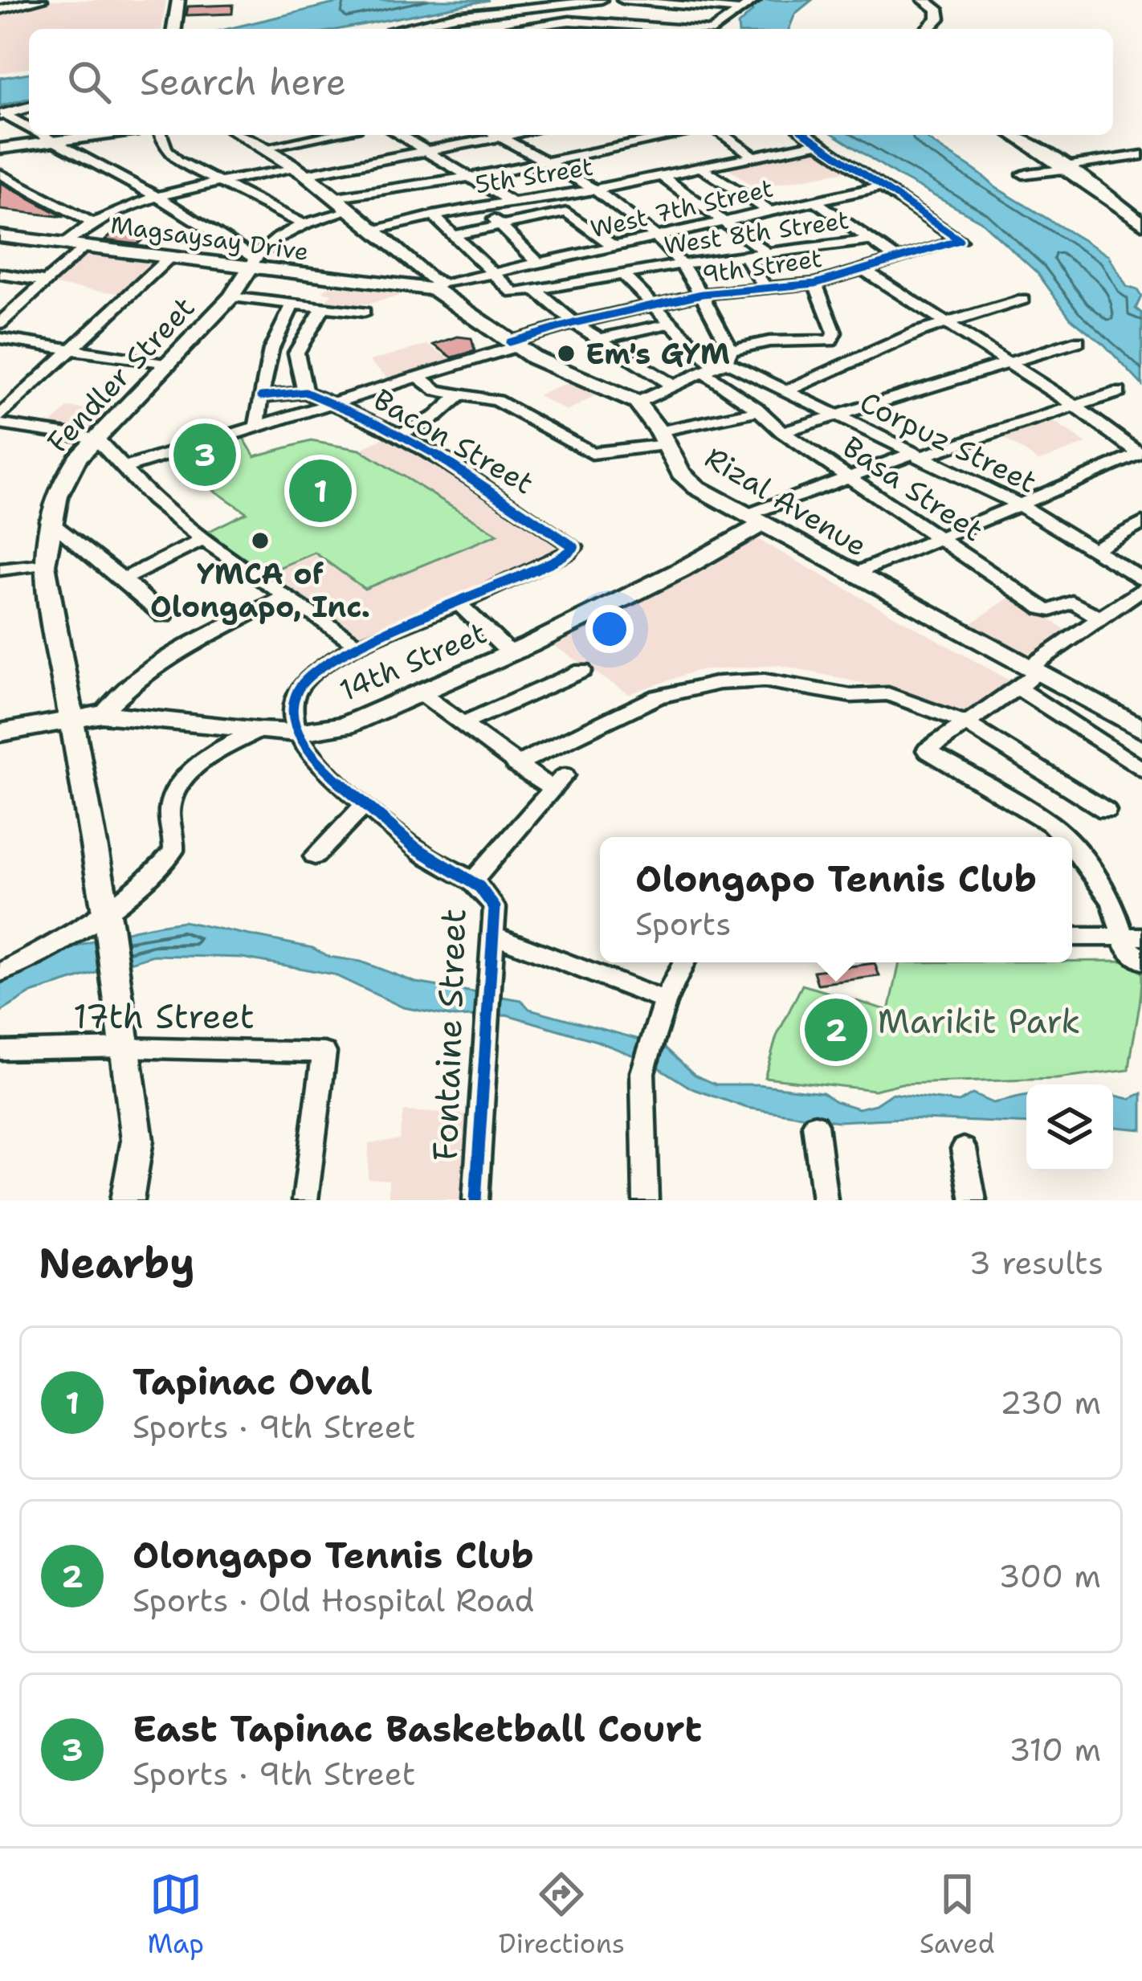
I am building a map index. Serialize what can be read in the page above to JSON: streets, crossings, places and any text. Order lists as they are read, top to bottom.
{
  "streets": {
    "main road": [
      "Magsaysay Drive",
      "Fendler Street",
      "Rizal Avenue",
      "14th Street"
    ],
    "street": [
      "5th Street",
      "West 7th Street",
      "West 8th Street",
      "9th Street",
      "Bacon Street",
      "Corpuz Street",
      "Basa Street",
      "17th Street",
      "Fontaine Street"
    ]
  },
  "crossings": [
    ["5th Street", "Rizal Avenue"],
    ["West 7th Street", "Magsaysay Drive"],
    ["West 7th Street", "9th Street"],
    ["West 7th Street", "Rizal Avenue"],
    ["West 8th Street", "Basa Street"],
    ["Magsaysay Drive", "Fendler Street"],
    ["Magsaysay Drive", "Rizal Avenue"],
    ["9th Street", "Bacon Street"],
    ["9th Street", "Basa Street"],
    ["9th Street", "Rizal Avenue"],
    ["Fendler Street", "Rizal Avenue"],
    ["Fendler Street", "14th Street"],
    ["Fendler Street", "17th Street"],
    ["Corpuz Street", "Basa Street"],
    ["Rizal Avenue", "14th Street"],
    ["14th Street", "Fontaine Street"]
  ],
  "parks": ["Marikit Park"],
  "places": ["Em's GYM", "YMCA of Olongapo, Inc."],
  "page": {
    "search": "Search here",
    "pins": ["3", "1", "2"],
    "popup": ["Olongapo Tennis Club", "Sports"],
    "heading": ["Nearby", "3 results"],
    "list": [
      {
        "mark": "1",
        "name": "Tapinac Oval",
        "note": "Sports · 9th Street",
        "value": "230 m"
      },
      {
        "mark": "2",
        "name": "Olongapo Tennis Club",
        "note": "Sports · Old Hospital Road",
        "value": "300 m"
      },
      {
        "mark": "3",
        "name": "East Tapinac Basketball Court",
        "note": "Sports · 9th Street",
        "value": "310 m"
      }
    ],
    "nav": ["Map", "Directions", "Saved"]
  }
}
